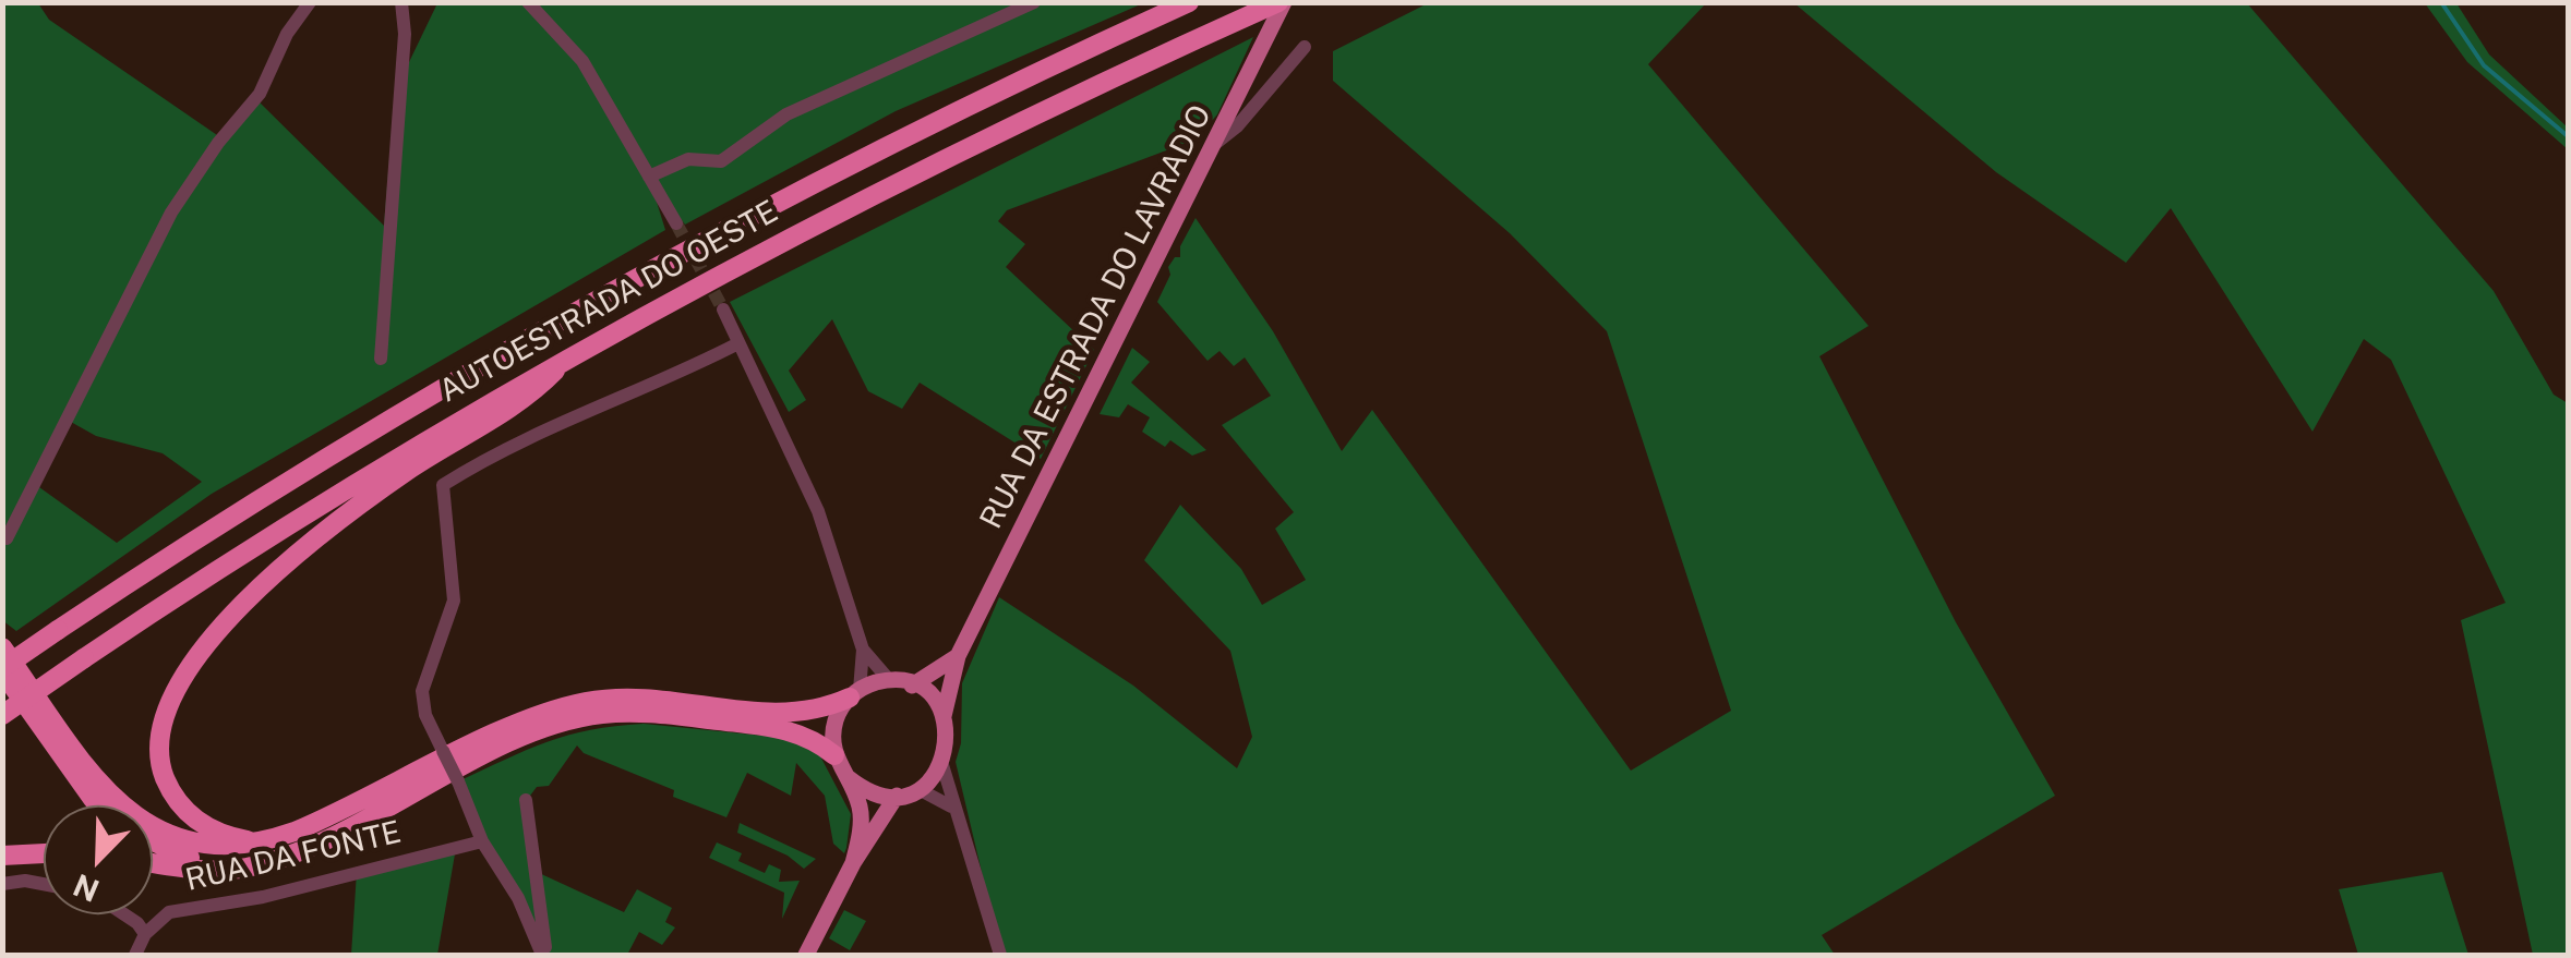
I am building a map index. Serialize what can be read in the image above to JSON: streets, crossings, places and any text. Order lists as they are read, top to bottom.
{
  "streets": {
    "highway": ["AUTOESTRADA DO OESTE"],
    "main road": ["RUA DA ESTRADA DO LAVRADIO"],
    "street": ["RUA DA FONTE"]
  },
  "crossings": [
    ["AUTOESTRADA DO OESTE", "RUA DA ESTRADA DO LAVRADIO"]
  ],
  "north": "bottom left"
}
